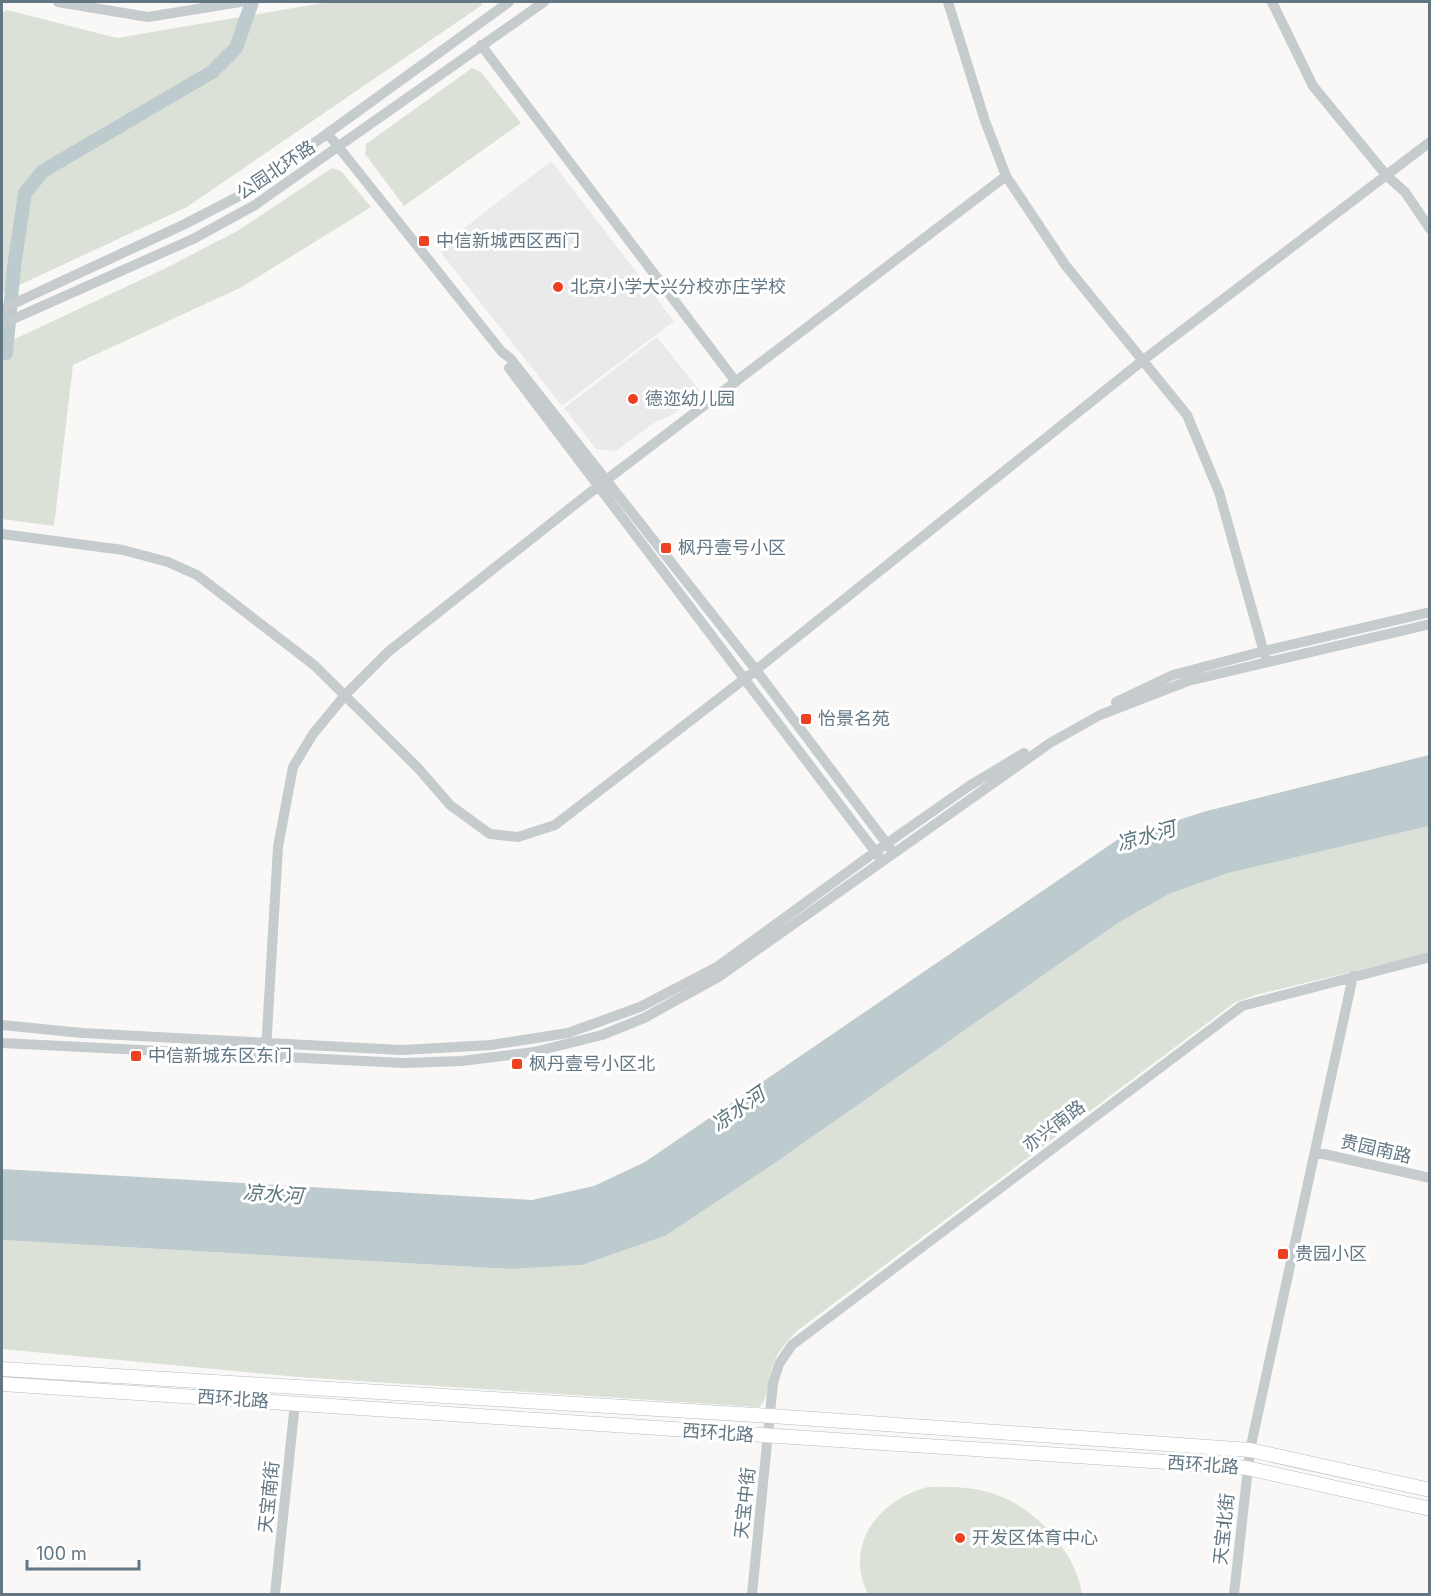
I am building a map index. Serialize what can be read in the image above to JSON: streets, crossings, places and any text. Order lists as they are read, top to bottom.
{
  "streets": {
    "main road": ["西环北路"],
    "street": [
      "公园北环路",
      "亦兴南路",
      "贵园南路",
      "天宝南街",
      "天宝中街",
      "天宝北街"
    ]
  },
  "crossings": [
    ["亦兴南路", "西环北路"],
    ["亦兴南路", "天宝中街"],
    ["亦兴南路", "天宝北街"],
    ["贵园南路", "天宝北街"],
    ["西环北路", "天宝南街"],
    ["西环北路", "天宝中街"],
    ["西环北路", "天宝北街"]
  ],
  "water": ["凉水河"],
  "places": {
    "transit": [
      "中信新城西区西门",
      "枫丹壹号小区",
      "怡景名苑",
      "中信新城东区东门",
      "枫丹壹号小区北",
      "贵园小区"
    ],
    "other": ["北京小学大兴分校亦庄学校", "德迩幼儿园", "开发区体育中心"]
  },
  "scale_bar": "100 m"
}
